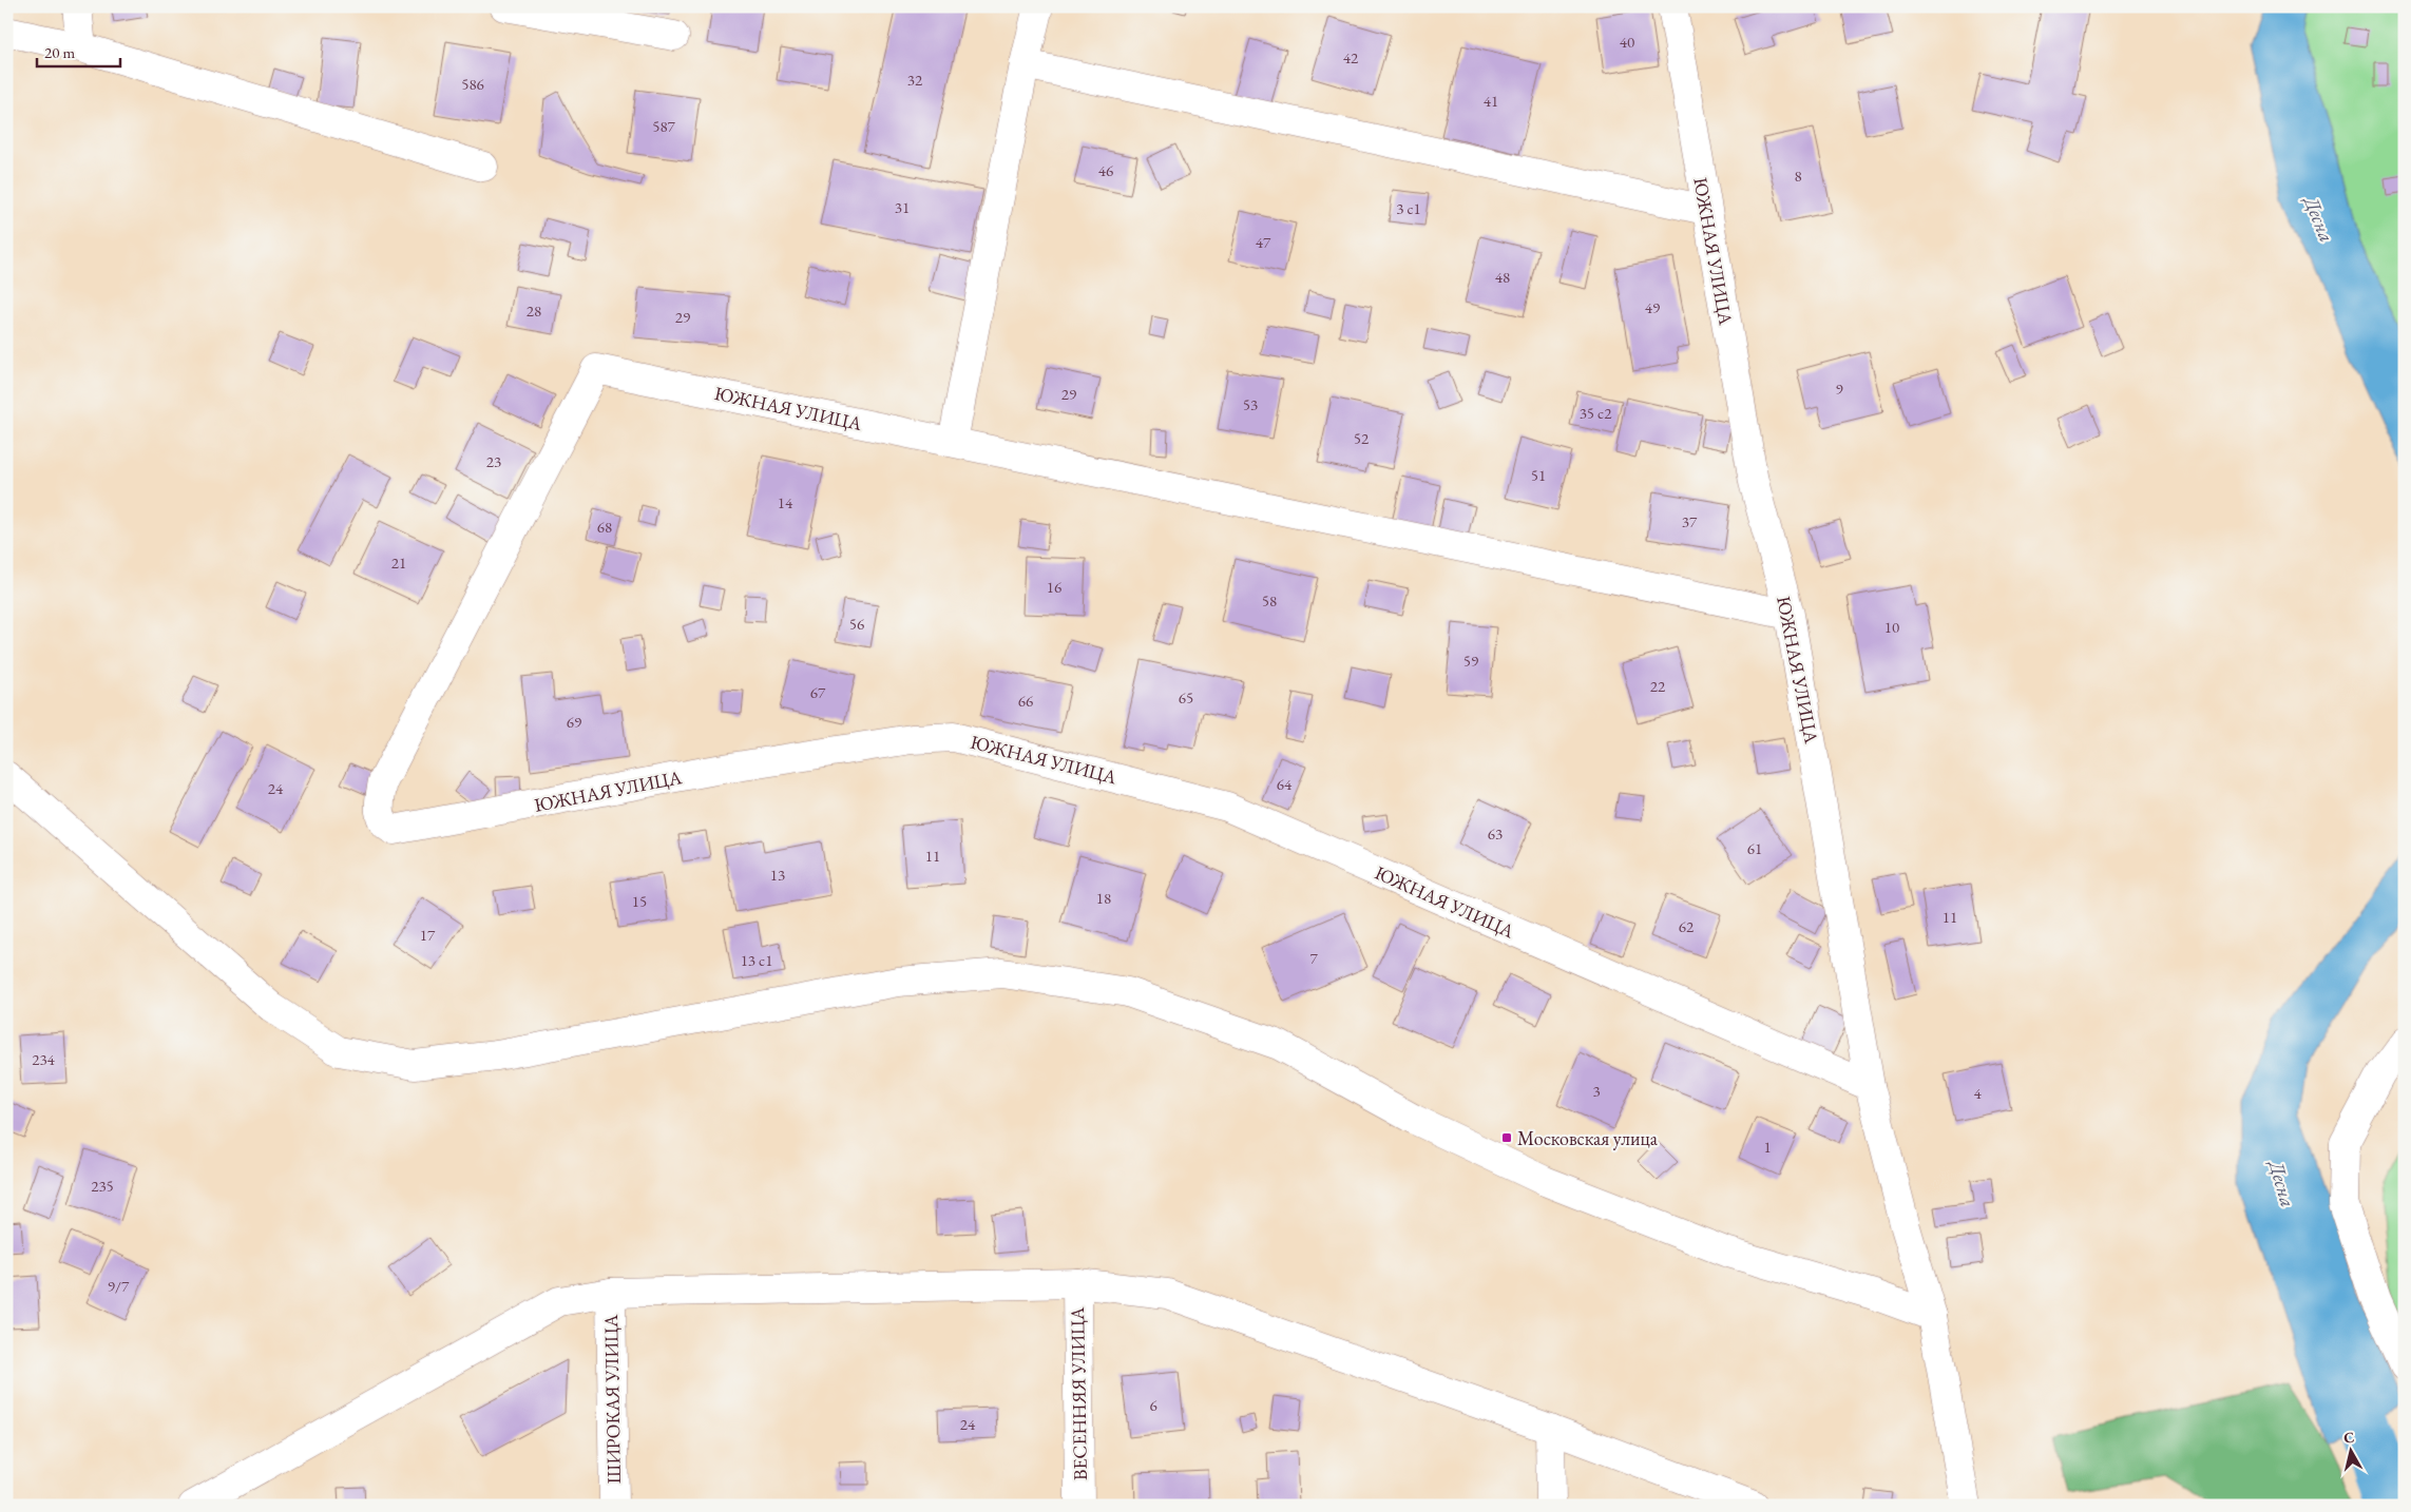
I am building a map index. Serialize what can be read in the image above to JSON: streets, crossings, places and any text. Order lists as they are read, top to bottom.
{
  "streets": {
    "street": ["ЮЖНАЯ УЛИЦА", "ВЕСЕННЯЯ УЛИЦА", "ШИРОКАЯ УЛИЦА"]
  },
  "water": ["Десна"],
  "places": {
    "transit": ["Московская улица"]
  },
  "house_numbers": [
    "40",
    "42",
    "32",
    "586",
    "41",
    "587",
    "46",
    "8",
    "31",
    "3 с1",
    "47",
    "48",
    "49",
    "28",
    "29",
    "9",
    "29",
    "53",
    "35 с2",
    "52",
    "23",
    "51",
    "14",
    "37",
    "68",
    "21",
    "16",
    "58",
    "56",
    "10",
    "59",
    "22",
    "67",
    "65",
    "66",
    "69",
    "64",
    "24",
    "63",
    "61",
    "11",
    "13",
    "18",
    "15",
    "11",
    "62",
    "17",
    "7",
    "13 с1",
    "234",
    "3",
    "4",
    "1",
    "235",
    "9/7",
    "6",
    "24"
  ],
  "scale_bar": "20 m",
  "north": "top"
}
